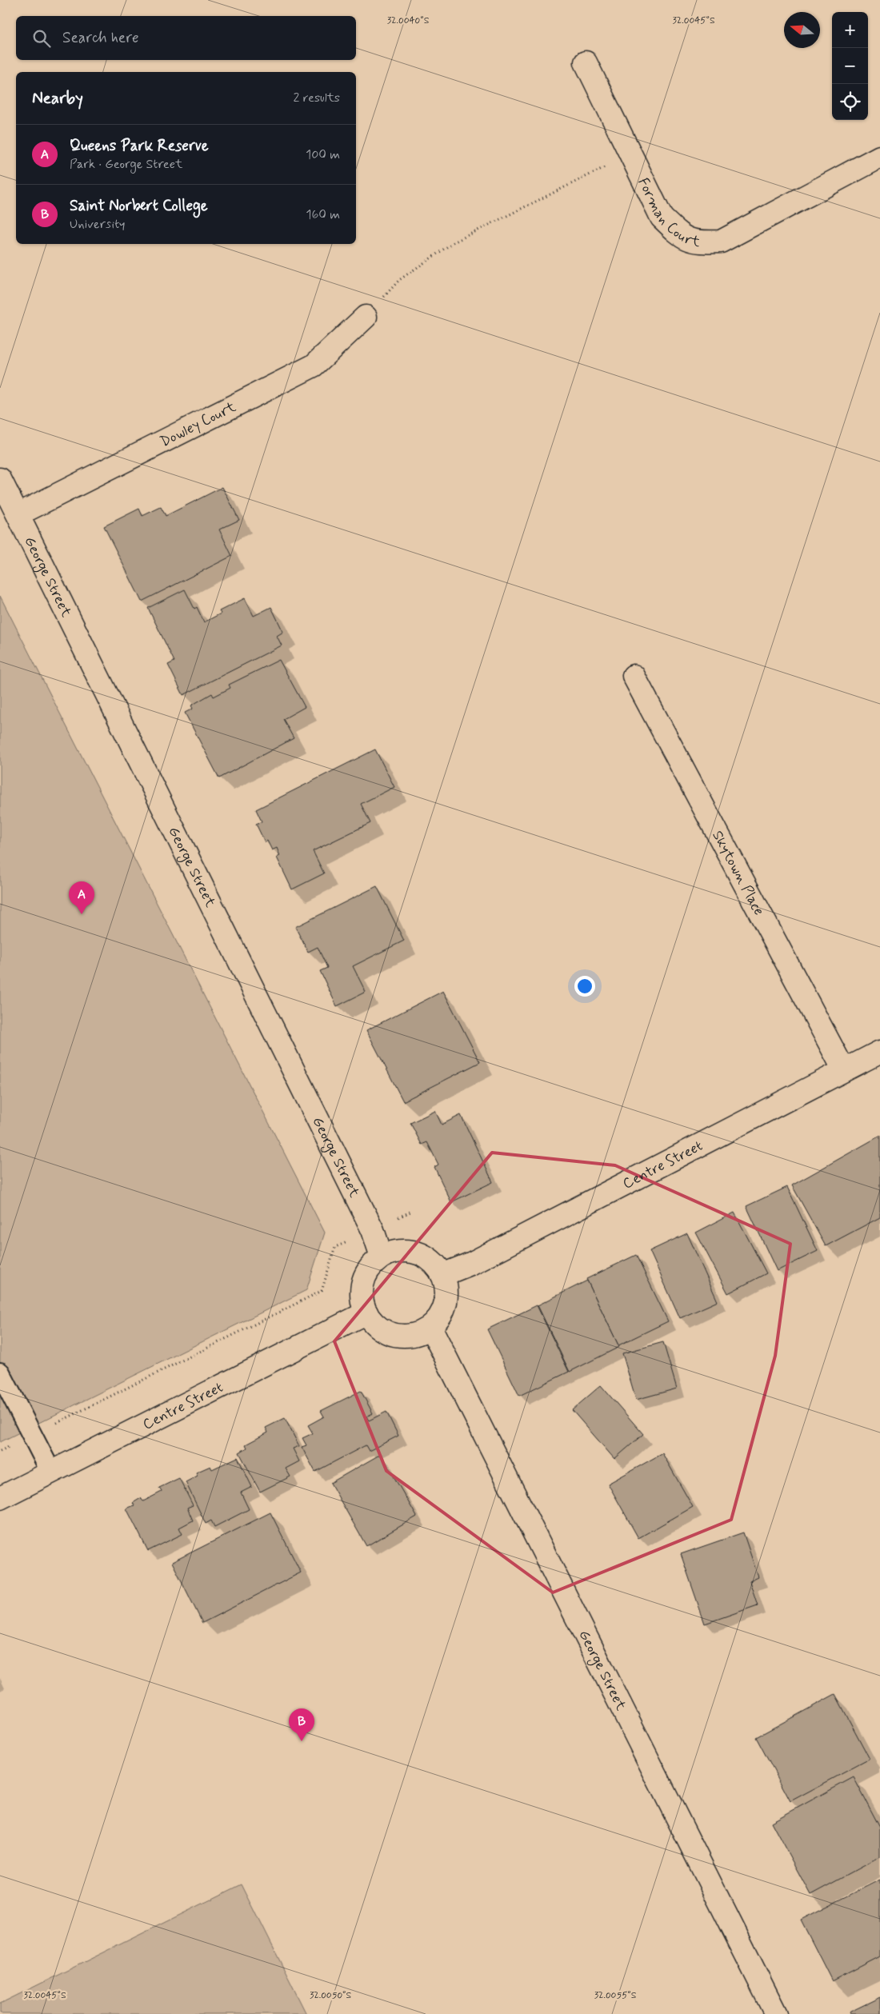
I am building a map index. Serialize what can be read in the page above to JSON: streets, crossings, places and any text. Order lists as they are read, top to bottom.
{
  "streets": {
    "street": [
      "Forman Court",
      "Dowley Court",
      "George Street",
      "Skytown Place",
      "Centre Street"
    ]
  },
  "crossings": [
    ["Dowley Court", "George Street"],
    ["George Street", "Centre Street"],
    ["Skytown Place", "Centre Street"]
  ],
  "north": "left",
  "page": {
    "map_buttons": ["+", "−"],
    "search": "Search here",
    "heading": ["Nearby", "2 results"],
    "list": [
      {
        "mark": "A",
        "name": "Queens Park Reserve",
        "note": "Park · George Street",
        "value": "100 m"
      },
      {
        "mark": "B",
        "name": "Saint Norbert College",
        "note": "University",
        "value": "160 m"
      }
    ],
    "pins": ["A", "B"]
  },
  "coordinates": [
    "32.0040°S",
    "32.0045°S",
    "32.0050°S",
    "32.0055°S"
  ]
}
